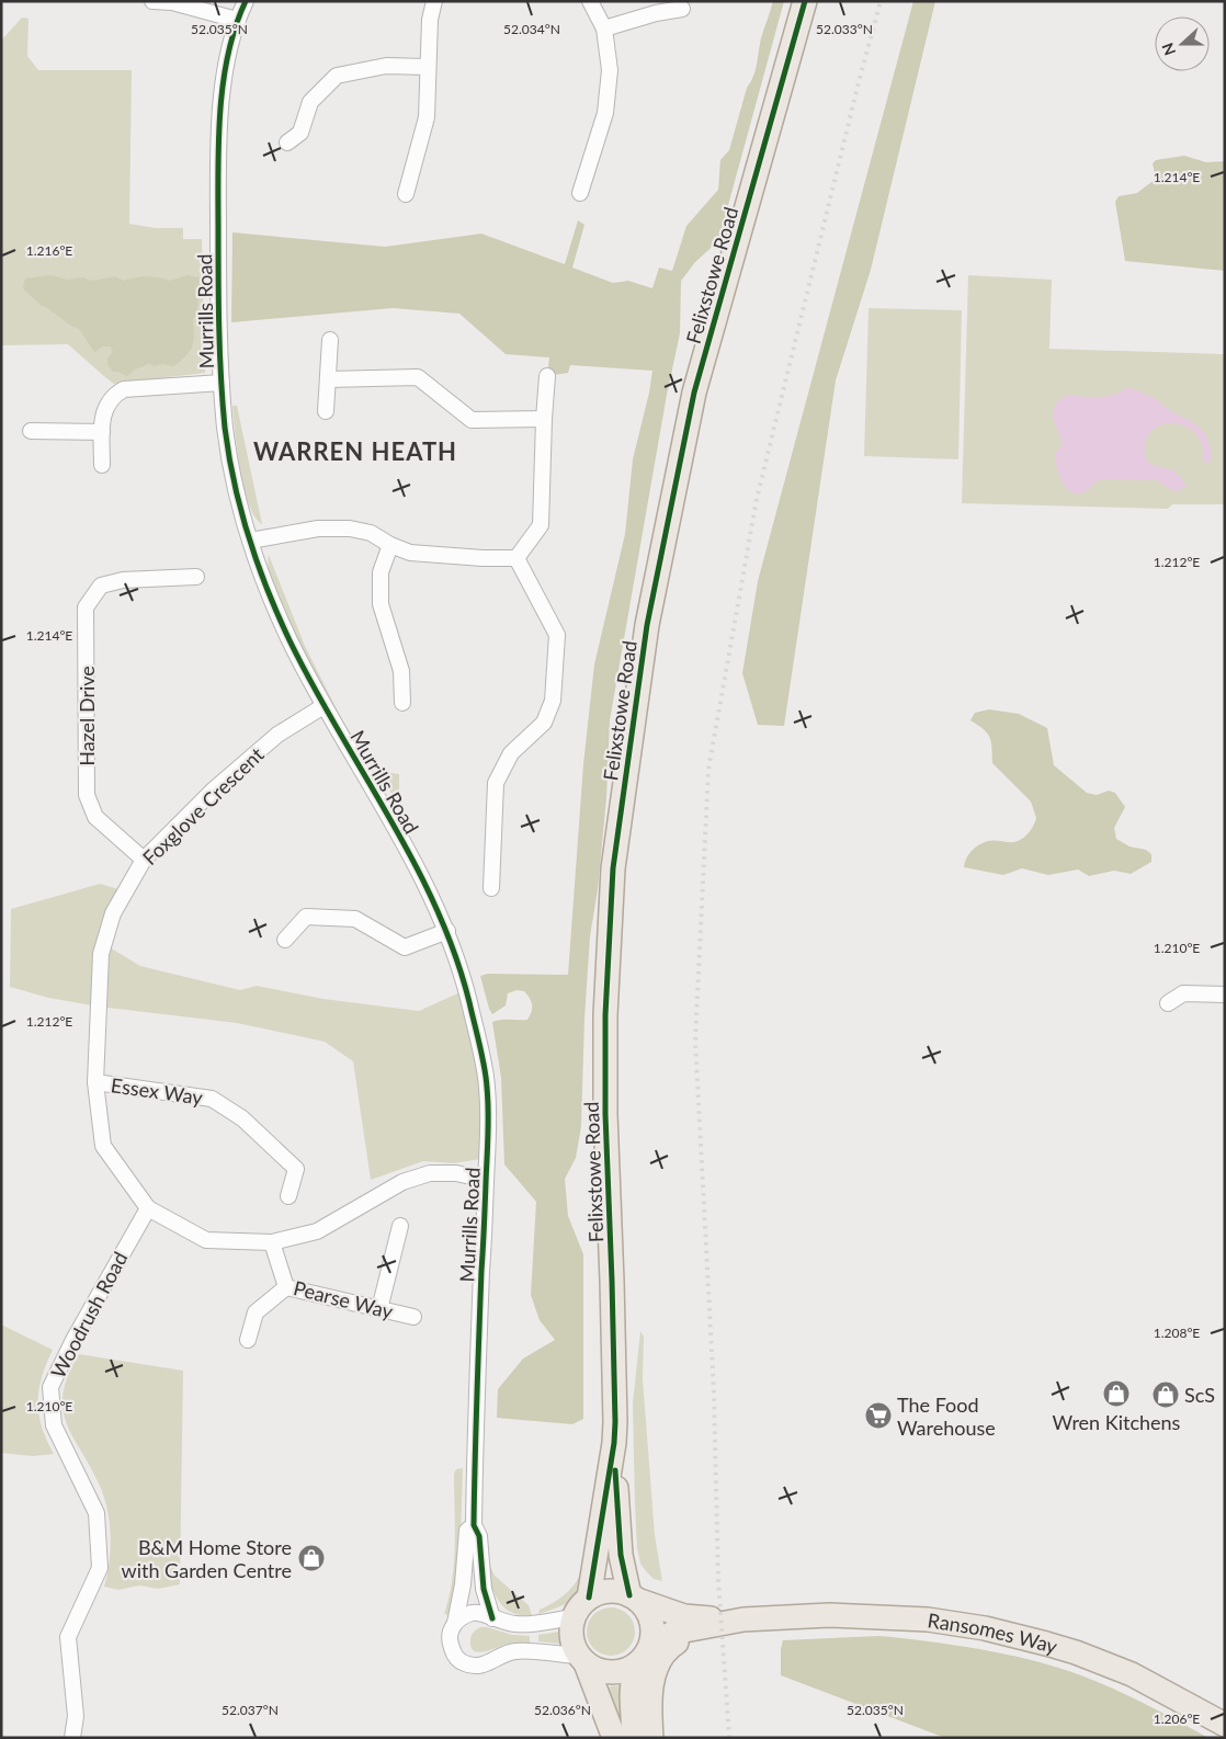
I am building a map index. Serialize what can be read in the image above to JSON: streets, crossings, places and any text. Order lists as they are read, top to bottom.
{
  "streets": {
    "main road": ["Felixstowe Road", "Ransomes Way"],
    "street": [
      "Murrills Road",
      "Hazel Drive",
      "Foxglove Crescent",
      "Essex Way",
      "Pearse Way",
      "Woodrush Road"
    ]
  },
  "crossings": [
    ["Felixstowe Road", "Murrills Road"],
    ["Felixstowe Road", "Ransomes Way"],
    ["Murrills Road", "Foxglove Crescent"],
    ["Murrills Road", "Ransomes Way"],
    ["Hazel Drive", "Foxglove Crescent"],
    ["Foxglove Crescent", "Essex Way"],
    ["Foxglove Crescent", "Pearse Way"],
    ["Foxglove Crescent", "Woodrush Road"]
  ],
  "districts": ["WARREN HEATH"],
  "places": {
    "shop": ["Wren Kitchens", "ScS", "B&M Home Store with Garden Centre"],
    "supermarket": ["The Food Warehouse"]
  },
  "north": "left",
  "coordinates": [
    "52.035°N",
    "52.034°N",
    "52.033°N",
    "1.214°E",
    "1.216°E",
    "1.212°E",
    "1.210°E",
    "1.208°E",
    "52.037°N",
    "52.036°N",
    "1.206°E"
  ]
}
